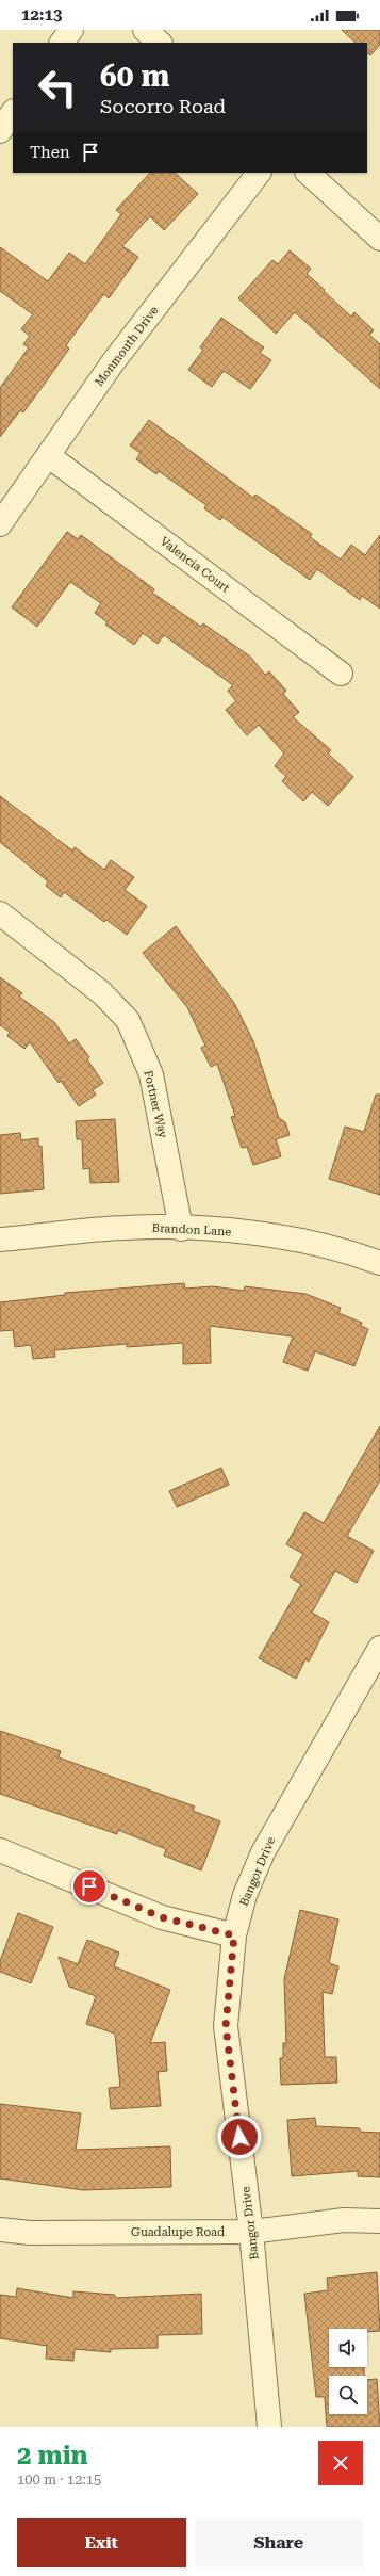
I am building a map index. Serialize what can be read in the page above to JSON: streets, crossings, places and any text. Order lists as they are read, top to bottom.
{
  "streets": {
    "street": [
      "Monmouth Drive",
      "Valencia Court",
      "Fortner Way",
      "Brandon Lane",
      "Bangor Drive",
      "Guadalupe Road"
    ]
  },
  "crossings": [
    ["Monmouth Drive", "Valencia Court"],
    ["Fortner Way", "Brandon Lane"],
    ["Bangor Drive", "Guadalupe Road"]
  ],
  "page": {
    "status": "12:13",
    "turn": ["60 m", "Socorro Road"],
    "then": "Then",
    "heading": ["2 min", "100 m · 12:15"],
    "buttons": ["Exit", "Share"]
  }
}
